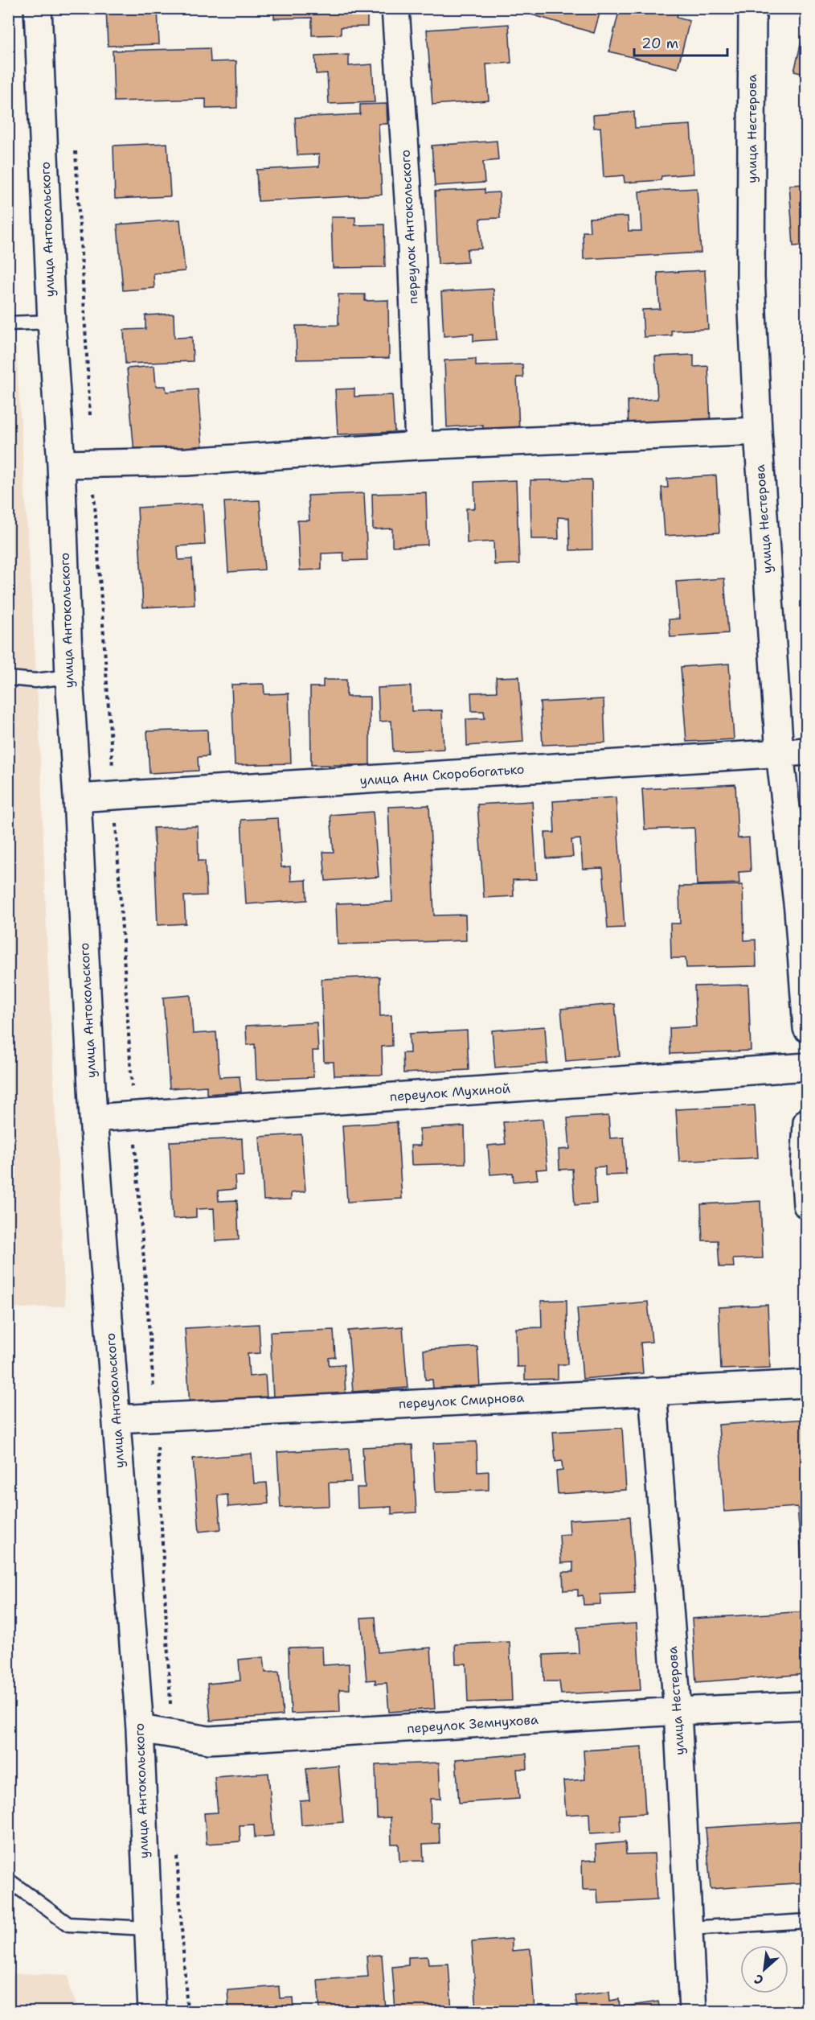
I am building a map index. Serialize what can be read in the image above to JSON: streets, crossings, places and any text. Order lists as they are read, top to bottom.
{
  "streets": {
    "street": [
      "улица Нестерова",
      "переулок Антокольского",
      "улица Антокольского",
      "улица Ани Скоробогатько",
      "переулок Мухиной",
      "переулок Смирнова",
      "переулок Земнухова"
    ]
  },
  "crossings": [
    ["улица Нестерова", "улица Ани Скоробогатько"],
    ["улица Нестерова", "переулок Смирнова"],
    ["улица Нестерова", "переулок Земнухова"],
    ["улица Антокольского", "улица Ани Скоробогатько"],
    ["улица Антокольского", "переулок Мухиной"],
    ["улица Антокольского", "переулок Смирнова"],
    ["улица Антокольского", "переулок Земнухова"]
  ],
  "scale_bar": "20 m",
  "north": "bottom left"
}
